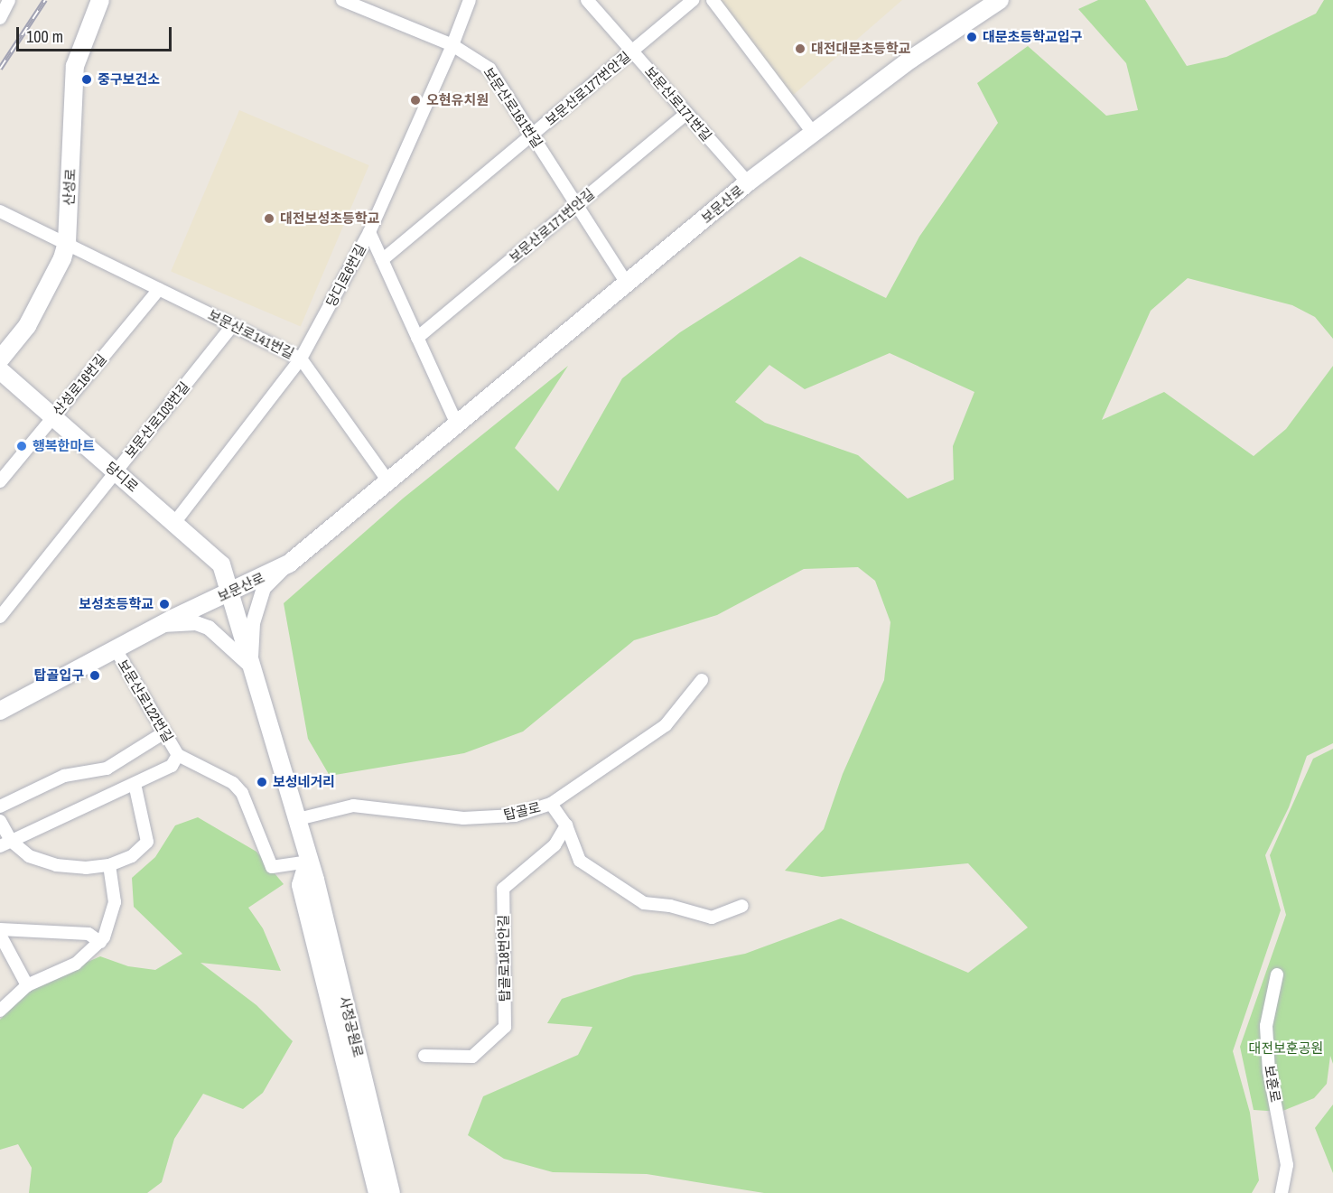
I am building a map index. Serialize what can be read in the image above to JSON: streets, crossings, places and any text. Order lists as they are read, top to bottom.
{
  "streets": {
    "main road": [
      "산성로",
      "보문산로",
      "당디로",
      "사정공원로"
    ],
    "street": [
      "보문산로177번안길",
      "보문산로171번길",
      "보문산로161번길",
      "보문산로171번안길",
      "당디로6번길",
      "보문산로141번길",
      "산성로16번길",
      "보문산로103번길",
      "보문산로122번길",
      "탑골로",
      "탑골로18번안길",
      "보훈로"
    ]
  },
  "crossings": [
    ["보문산로177번안길", "보문산로171번길"],
    ["보문산로177번안길", "보문산로161번길"],
    ["보문산로171번길", "보문산로"],
    ["보문산로171번길", "보문산로171번안길"],
    ["보문산로161번길", "보문산로"],
    ["보문산로161번길", "보문산로171번안길"],
    ["보문산로161번길", "당디로6번길"],
    ["산성로", "보문산로141번길"],
    ["보문산로", "보문산로141번길"],
    ["보문산로", "당디로"],
    ["보문산로", "보문산로122번길"],
    ["보문산로", "사정공원로"],
    ["당디로6번길", "보문산로141번길"],
    ["당디로6번길", "당디로"],
    ["보문산로141번길", "산성로16번길"],
    ["보문산로141번길", "보문산로103번길"],
    ["산성로16번길", "당디로"],
    ["보문산로103번길", "당디로"],
    ["당디로", "사정공원로"],
    ["보문산로122번길", "사정공원로"],
    ["탑골로", "사정공원로"]
  ],
  "parks": ["대전보훈공원"],
  "places": [
    "대문초등학교입구",
    "대전대문초등학교",
    "중구보건소",
    "오현유치원",
    "대전보성초등학교",
    "행복한마트",
    "보성초등학교",
    "탑골입구",
    "보성네거리"
  ],
  "scale_bar": "100 m"
}
